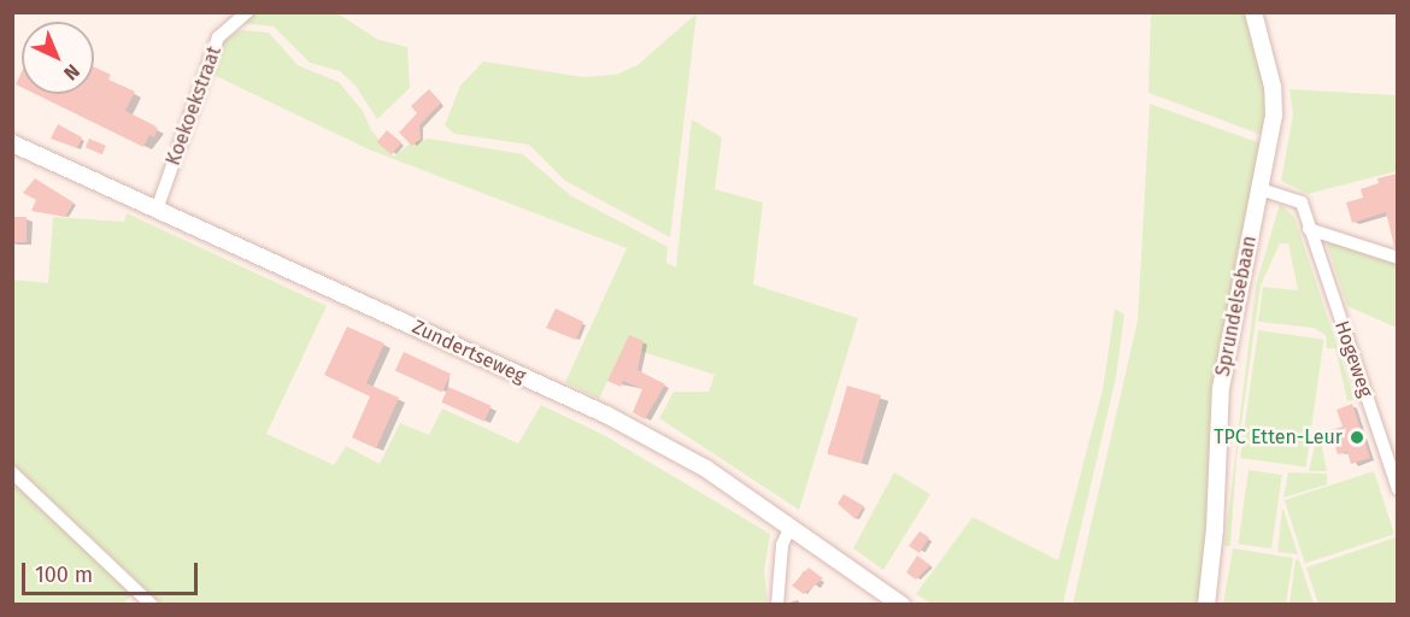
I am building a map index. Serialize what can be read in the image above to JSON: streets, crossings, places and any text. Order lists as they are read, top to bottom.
{
  "streets": {
    "street": [
      "Koekoekstraat",
      "Sprundelsebaan",
      "Zundertseweg",
      "Hogeweg"
    ]
  },
  "crossings": [
    ["Koekoekstraat", "Zundertseweg"],
    ["Sprundelsebaan", "Hogeweg"]
  ],
  "places": ["TPC Etten-Leur"],
  "scale_bar": "100 m",
  "north": "bottom right"
}
